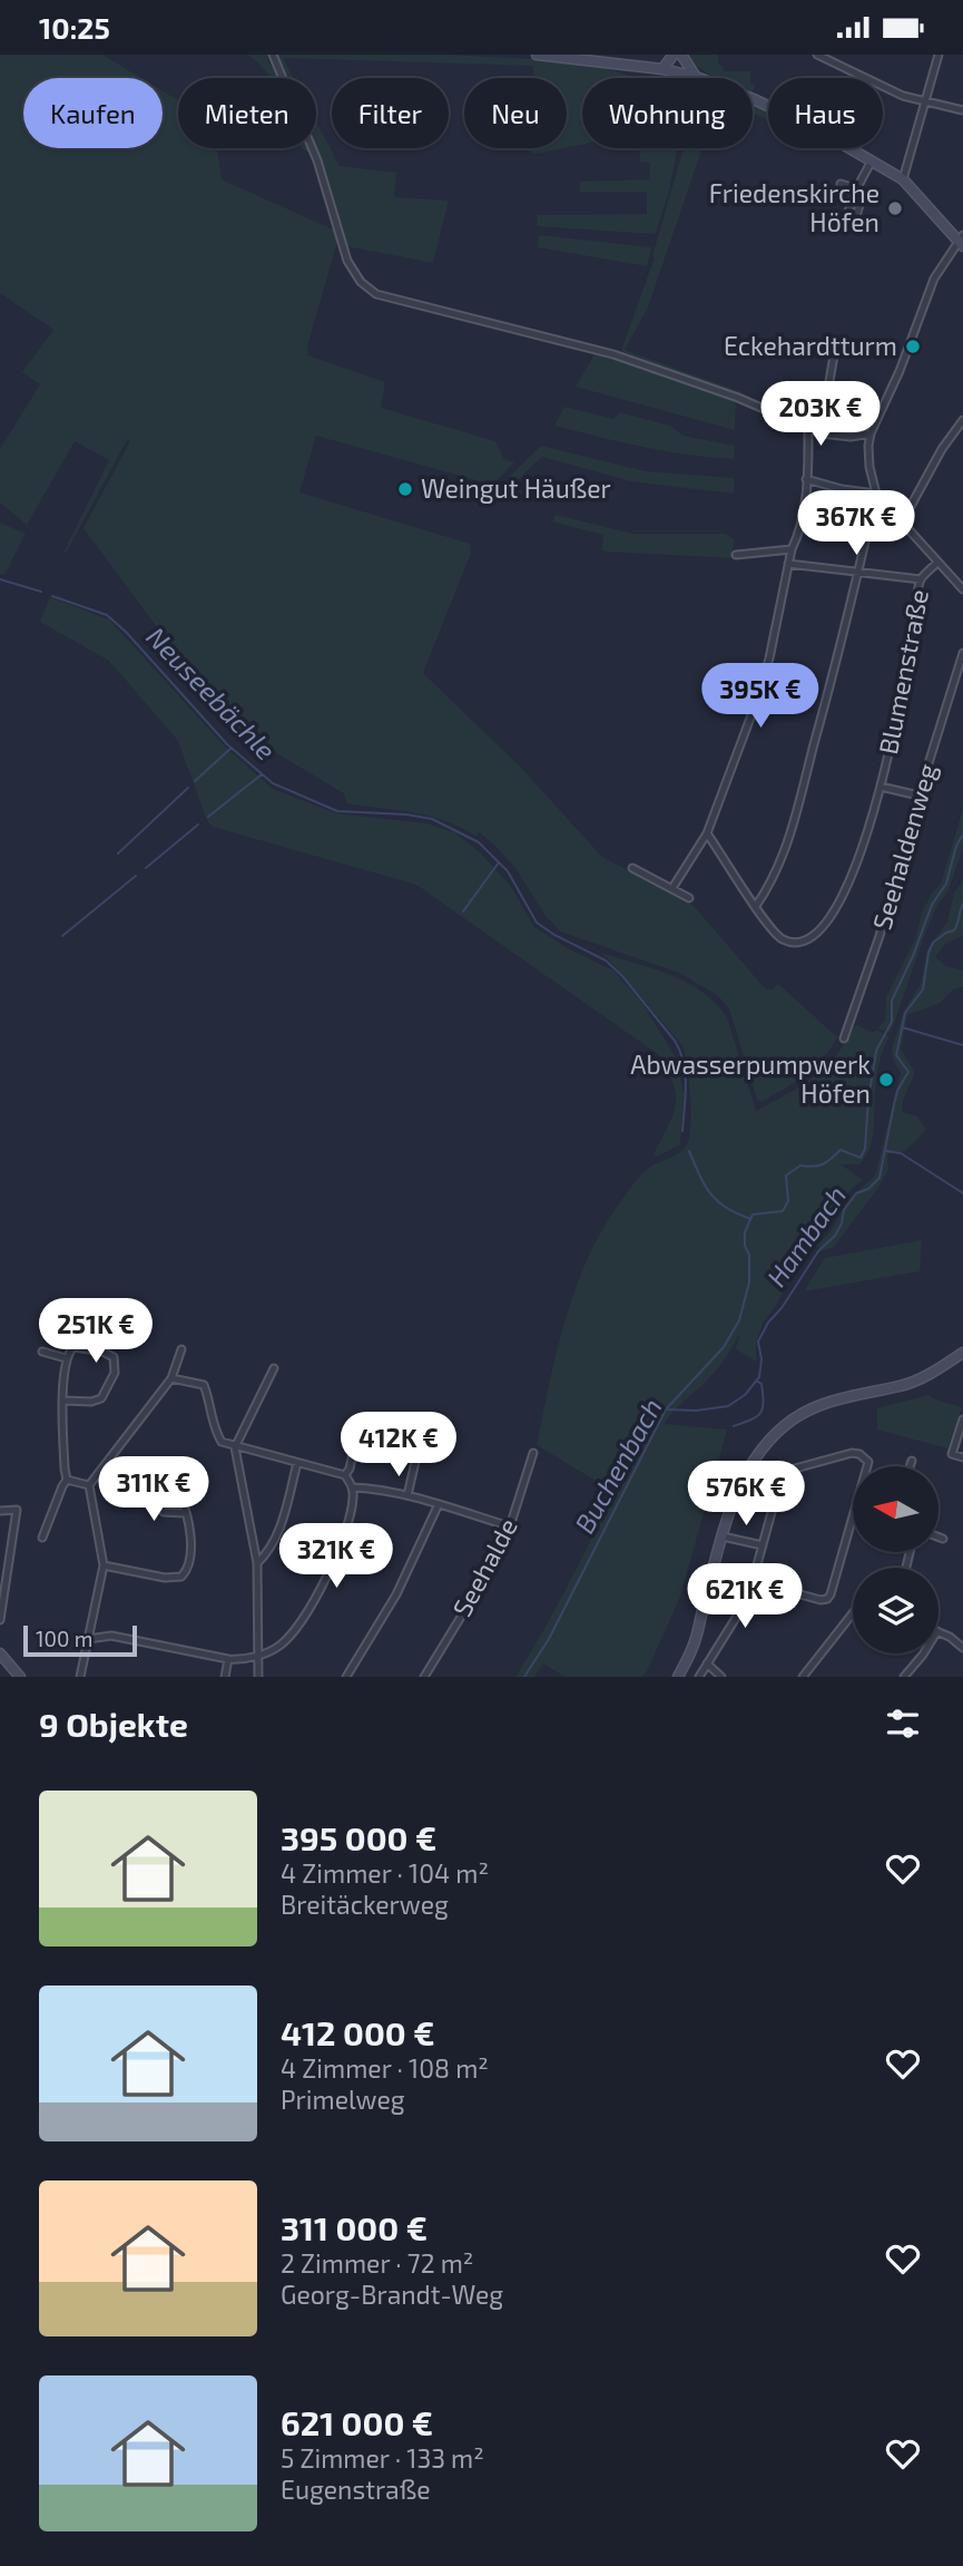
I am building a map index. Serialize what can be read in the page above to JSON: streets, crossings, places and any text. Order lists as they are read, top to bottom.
{
  "streets": {
    "street": ["Blumenstraße", "Seehaldenweg", "Seehalde"]
  },
  "crossings": [
    ["Blumenstraße", "Seehaldenweg"]
  ],
  "water": ["Neuseebächle", "Hambach", "Buchenbach"],
  "places": [
    "Friedenskirche Höfen",
    "Eckehardtturm",
    "Weingut Häußer",
    "Abwasserpumpwerk Höfen"
  ],
  "scale_bar": "100 m",
  "north": "left",
  "page": {
    "status": "10:25",
    "chip": [
      "Kaufen",
      "Mieten",
      "Filter",
      "Neu",
      "Wohnung",
      "Haus"
    ],
    "price": [
      "203K €",
      "367K €",
      "395K €",
      "251K €",
      "412K €",
      "311K €",
      "576K €",
      "321K €",
      "621K €"
    ],
    "scale": "100 m",
    "heading": "9 Objekte",
    "list": [
      {
        "name": "395 000 €",
        "note": "4 Zimmer · 104 m² · Breitäckerweg"
      },
      {
        "name": "412 000 €",
        "note": "4 Zimmer · 108 m² · Primelweg"
      },
      {
        "name": "311 000 €",
        "note": "2 Zimmer · 72 m² · Georg-Brandt-Weg"
      },
      {
        "name": "621 000 €",
        "note": "5 Zimmer · 133 m² · Eugenstraße"
      }
    ]
  }
}
